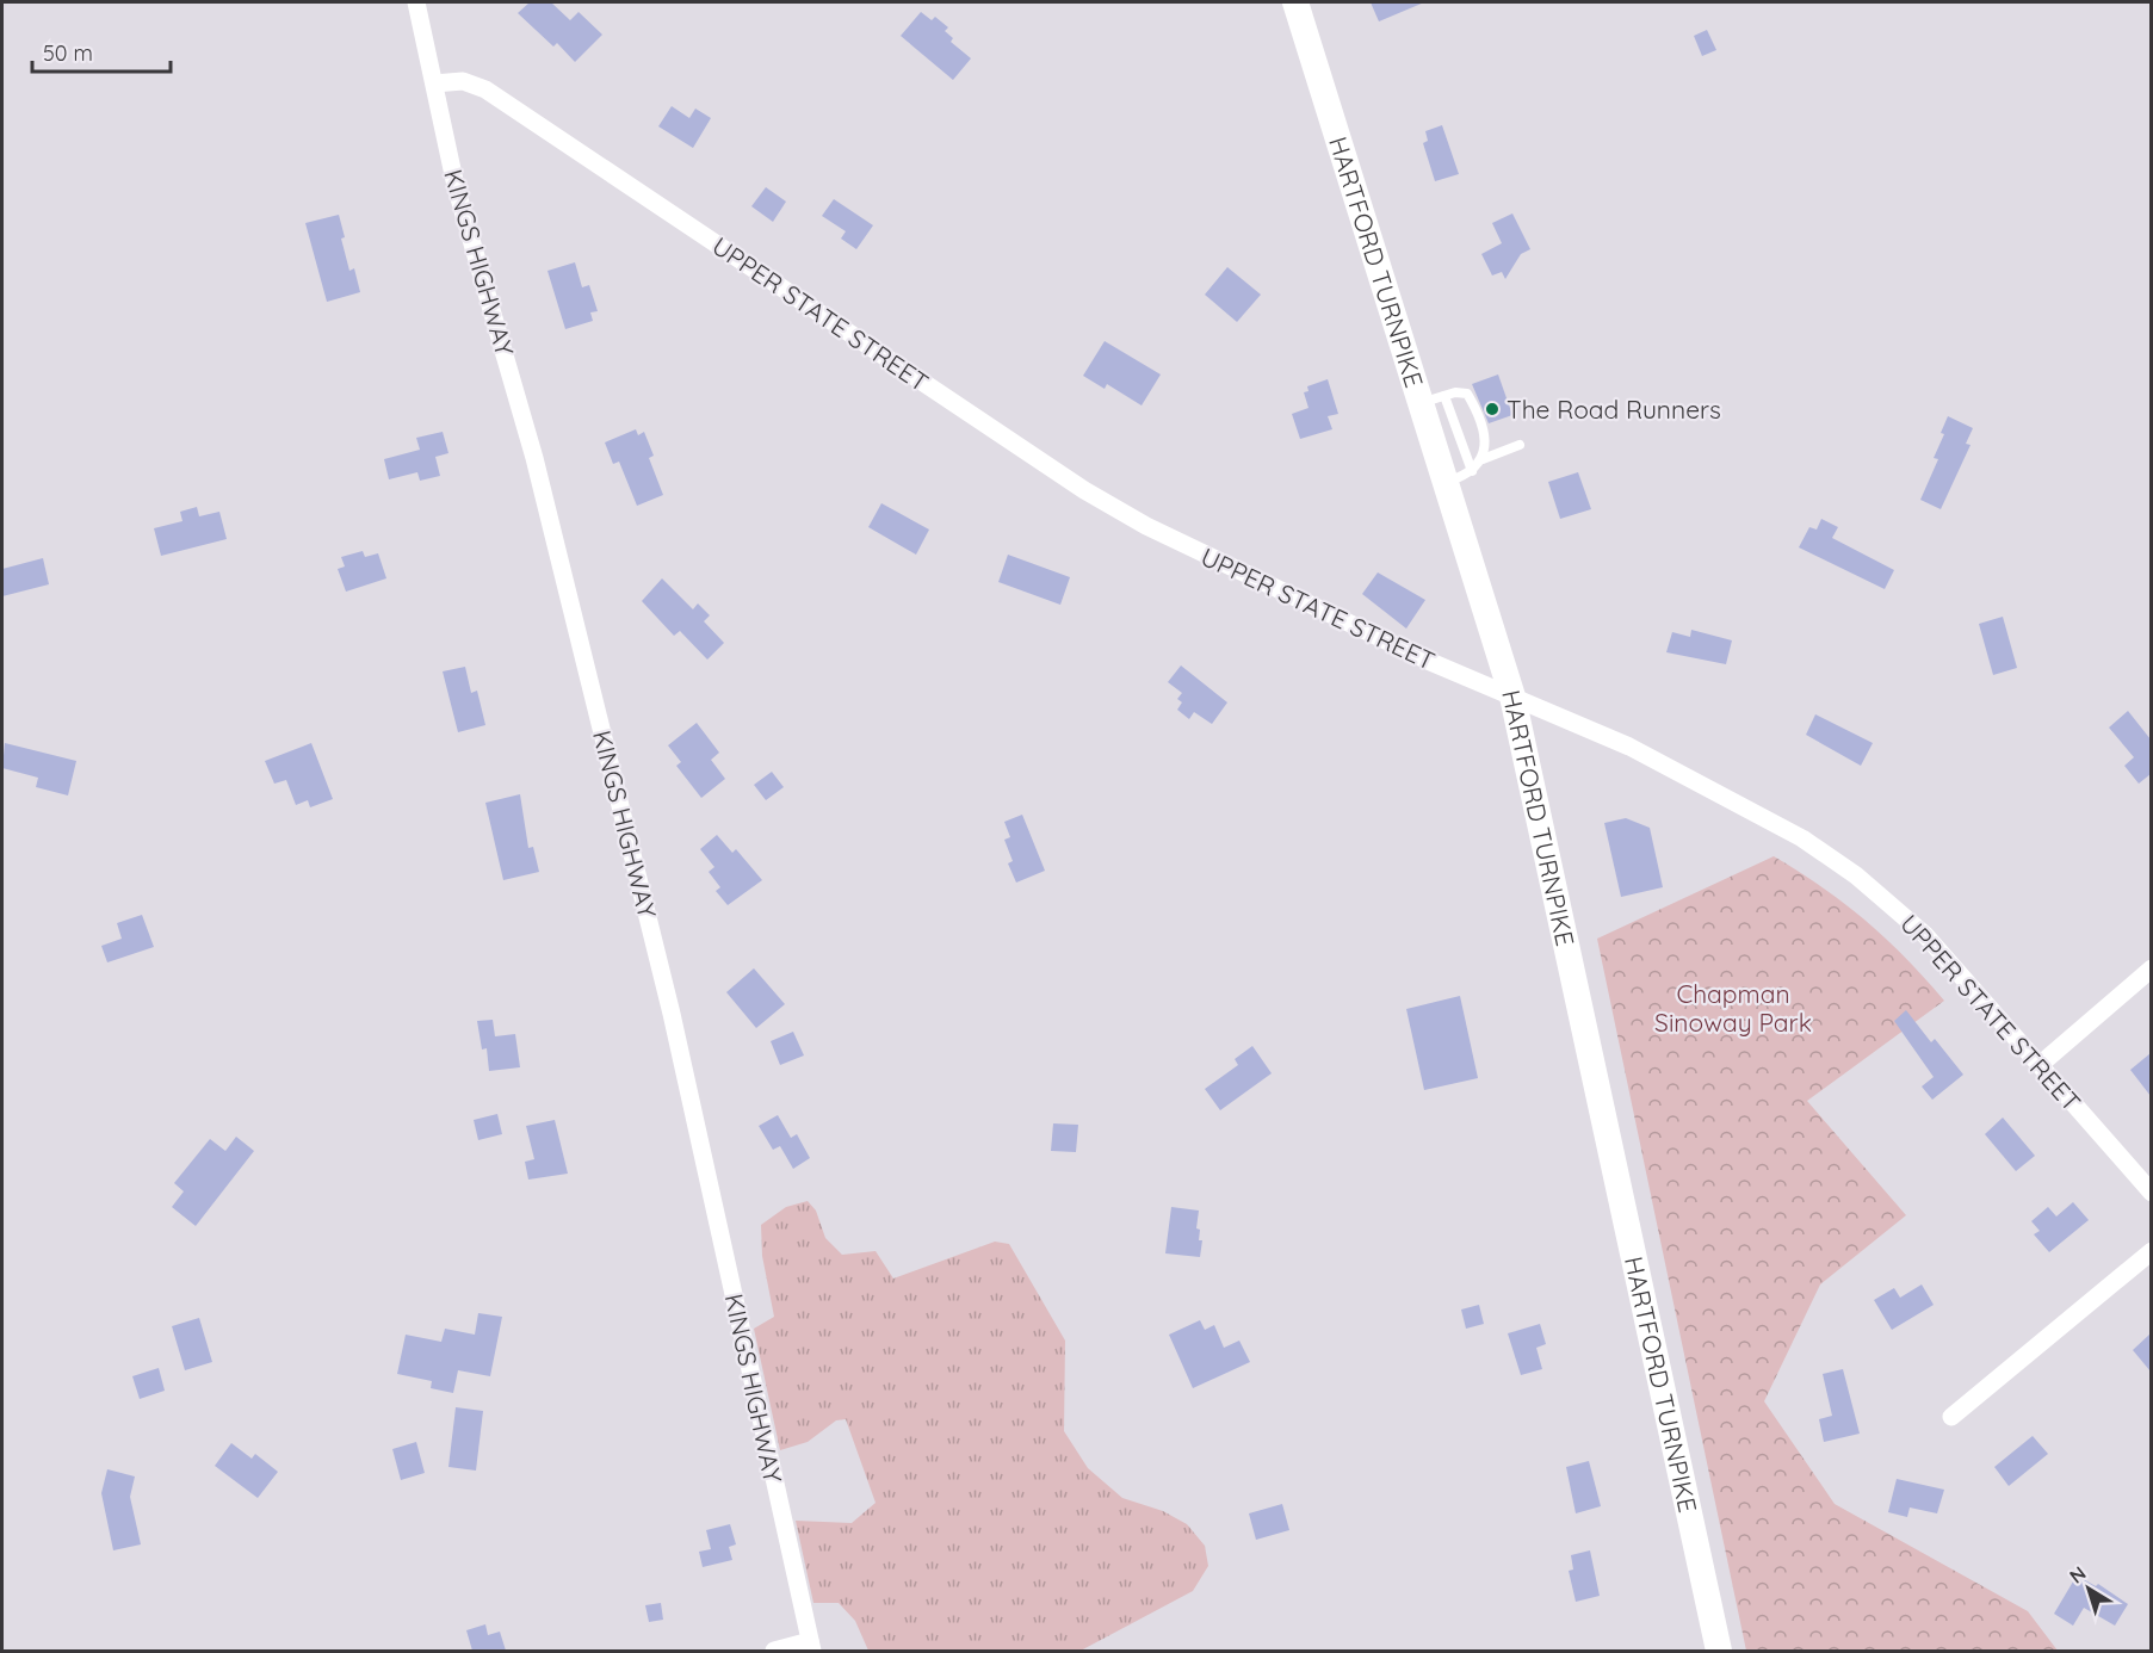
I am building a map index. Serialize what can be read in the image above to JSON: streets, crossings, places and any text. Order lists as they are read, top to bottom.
{
  "streets": {
    "main road": ["HARTFORD TURNPIKE"],
    "street": ["KINGS HIGHWAY", "UPPER STATE STREET"]
  },
  "crossings": [
    ["HARTFORD TURNPIKE", "UPPER STATE STREET"],
    ["KINGS HIGHWAY", "UPPER STATE STREET"]
  ],
  "parks": ["Chapman Sinoway Park"],
  "places": ["The Road Runners"],
  "scale_bar": "50 m",
  "north": "top left"
}
